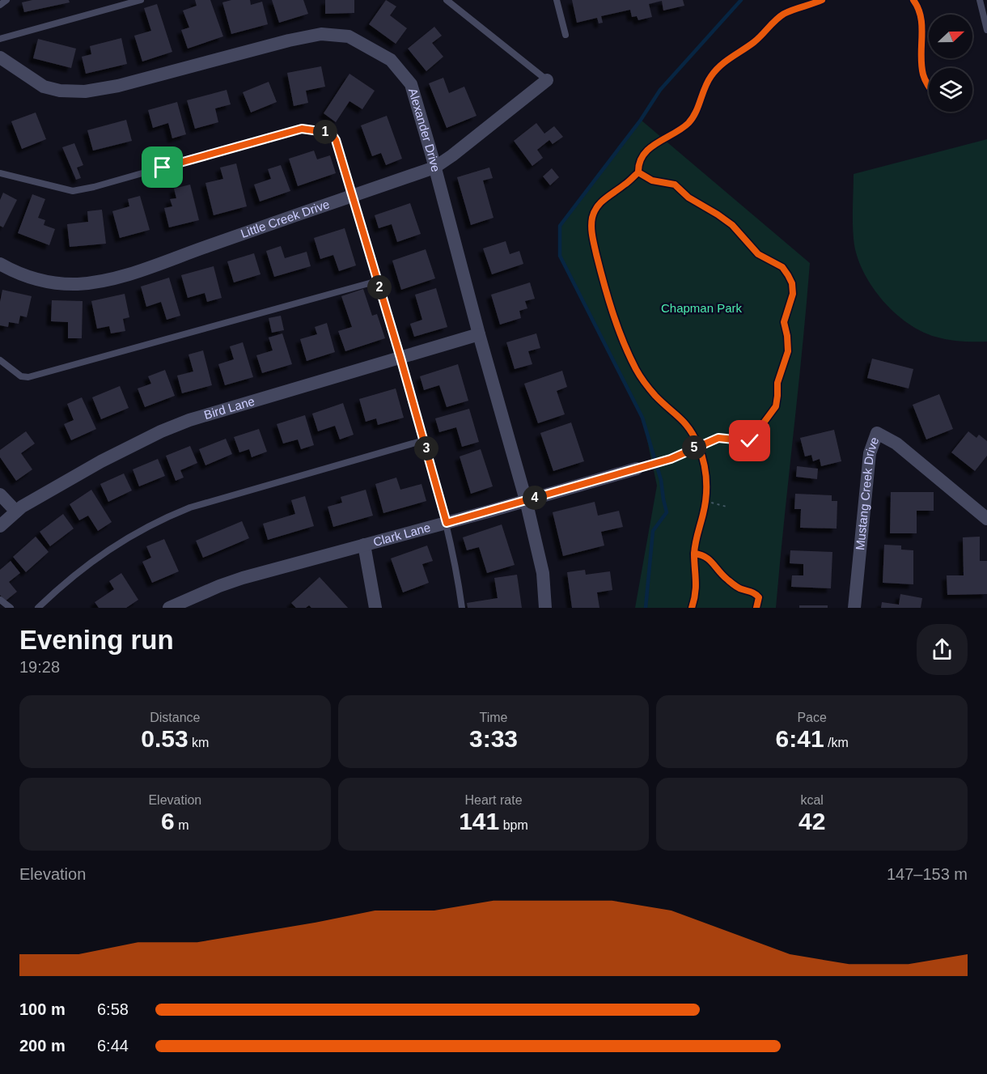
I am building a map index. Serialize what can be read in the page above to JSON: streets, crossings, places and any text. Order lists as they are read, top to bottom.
{
  "streets": {
    "street": [
      "Alexander Drive",
      "Little Creek Drive",
      "Bird Lane",
      "Mustang Creek Drive",
      "Clark Lane"
    ]
  },
  "crossings": [
    ["Alexander Drive", "Little Creek Drive"],
    ["Alexander Drive", "Bird Lane"],
    ["Alexander Drive", "Clark Lane"]
  ],
  "parks": ["Chapman Park"],
  "north": "right",
  "page": {
    "pins": [
      "1",
      "2",
      "5",
      "3",
      "4"
    ],
    "heading": ["Evening run", "19:28"],
    "stats": [
      ["Distance", "0.53 km"],
      ["Time", "3:33"],
      ["Pace", "6:41 /km"],
      ["Elevation", "6 m"],
      ["Heart rate", "141 bpm"],
      ["kcal", "42"]
    ],
    "chart": ["Elevation", "147–153 m"],
    "list": [
      {
        "name": "100 m",
        "note": "6:58"
      },
      {
        "name": "200 m",
        "note": "6:44"
      }
    ]
  }
}
